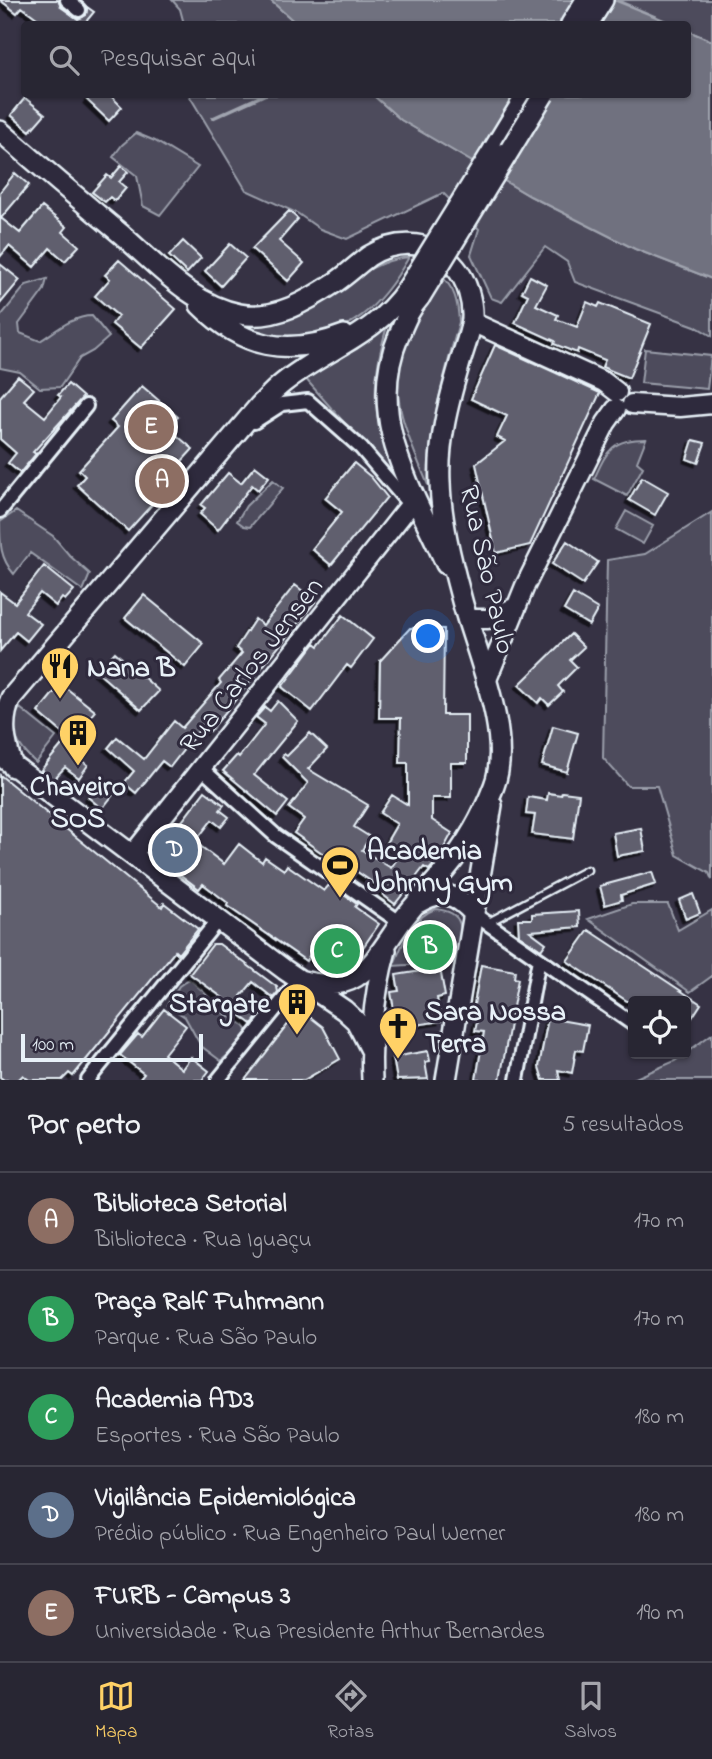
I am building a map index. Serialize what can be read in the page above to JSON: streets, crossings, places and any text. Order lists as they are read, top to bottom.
{
  "streets": {
    "main road": ["Rua São Paulo"],
    "street": ["Rua Carlos Jensen"]
  },
  "crossings": [
    ["Rua São Paulo", "Rua Carlos Jensen"]
  ],
  "places": {
    "restaurant": ["Nana B"],
    "building": ["Chaveiro SOS", "Stargate"],
    "sports": ["Academia Johnny Gym"],
    "church": ["Sara Nossa Terra"]
  },
  "scale_bar": "100 m",
  "page": {
    "search": "Pesquisar aqui",
    "pins": [
      "E",
      "A",
      "D",
      "B",
      "C"
    ],
    "scale": "100 m",
    "heading": ["Por perto", "5 resultados"],
    "list": [
      {
        "mark": "A",
        "name": "Biblioteca Setorial",
        "note": "Biblioteca · Rua Iguaçu",
        "value": "170 m"
      },
      {
        "mark": "B",
        "name": "Praça Ralf Fuhrmann",
        "note": "Parque · Rua São Paulo",
        "value": "170 m"
      },
      {
        "mark": "C",
        "name": "Academia AD3",
        "note": "Esportes · Rua São Paulo",
        "value": "180 m"
      },
      {
        "mark": "D",
        "name": "Vigilância Epidemiológica",
        "note": "Prédio público · Rua Engenheiro Paul Werner",
        "value": "180 m"
      },
      {
        "mark": "E",
        "name": "FURB - Campus 3",
        "note": "Universidade · Rua Presidente Arthur Bernardes",
        "value": "190 m"
      }
    ],
    "nav": ["Mapa", "Rotas", "Salvos"]
  }
}
